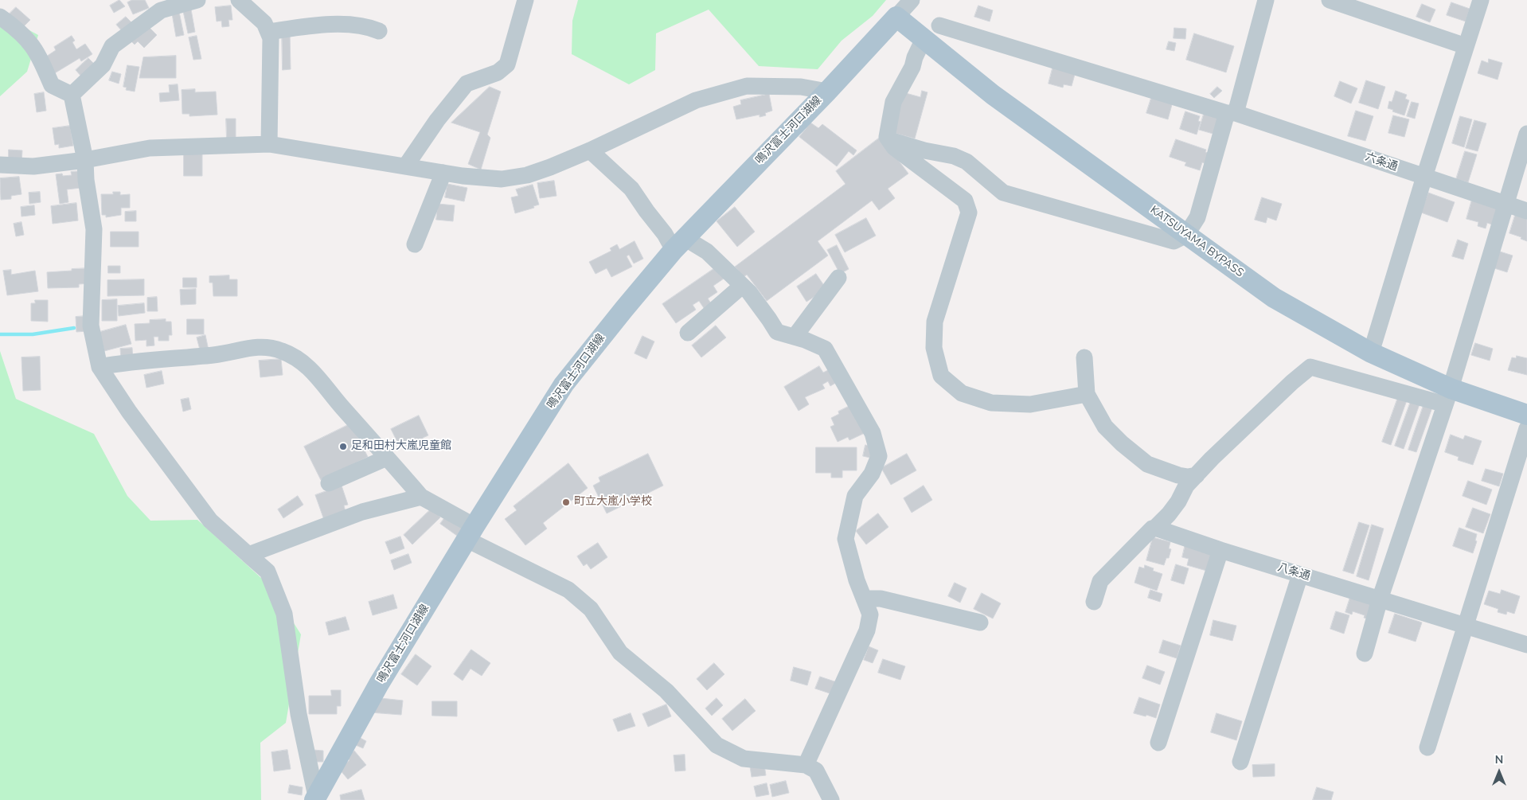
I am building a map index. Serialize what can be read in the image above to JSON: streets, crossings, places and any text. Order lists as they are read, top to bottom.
{
  "streets": {
    "main road": ["鳴沢富士河口湖線", "KATSUYAMA BYPASS"],
    "street": ["六条通", "八条通"]
  },
  "crossings": [
    ["鳴沢富士河口湖線", "KATSUYAMA BYPASS"]
  ],
  "places": ["足和田村大嵐児童館", "町立大嵐小学校"],
  "north": "top"
}
